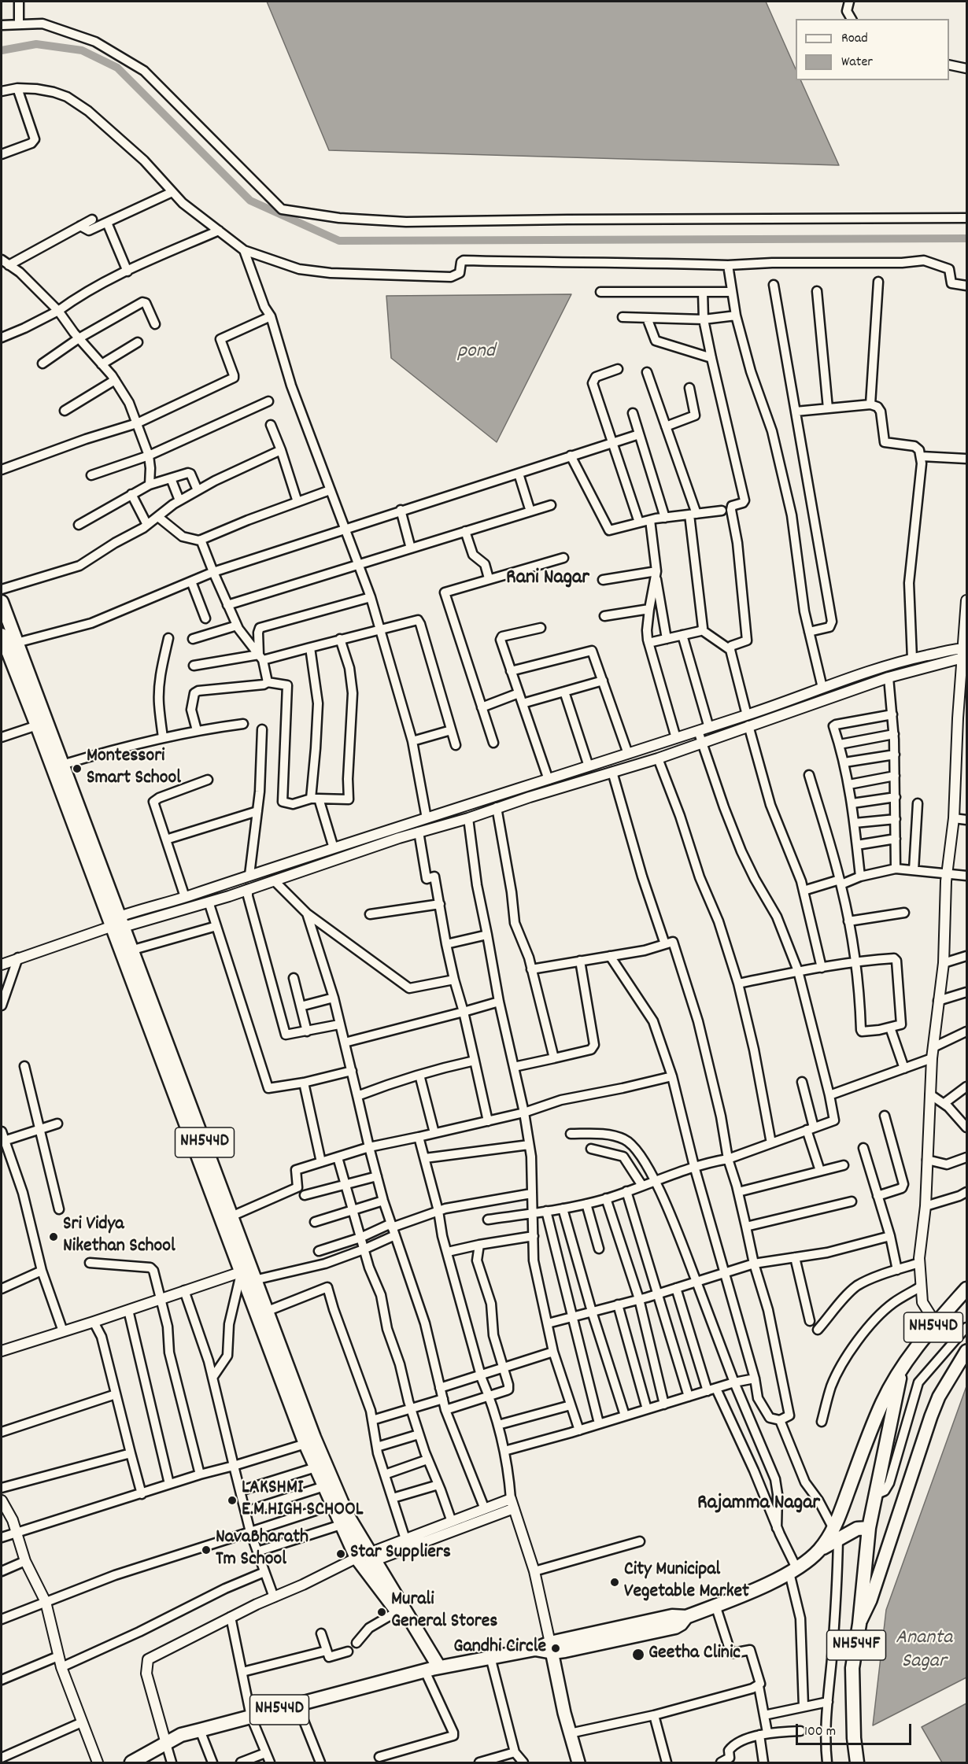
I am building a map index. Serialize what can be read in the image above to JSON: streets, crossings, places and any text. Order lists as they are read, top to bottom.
{
  "streets": {
    "highway": ["NH544D", "NH544F"]
  },
  "crossings": [
    ["NH544D", "NH544F"]
  ],
  "districts": ["Rani Nagar", "Rajamma Nagar"],
  "water": ["pond", "Ananta Sagar"],
  "places": [
    "Montessori Smart School",
    "Sri Vidya Nikethan School",
    "LAKSHMI E.M.HIGH SCHOOL",
    "NavaBharath Tm School",
    "Star Suppliers",
    "City Municipal Vegetable Market",
    "Murali General Stores",
    "Gandhi Circle",
    "Geetha Clinic"
  ],
  "legend": ["Road", "Water"],
  "scale_bar": "100 m"
}
